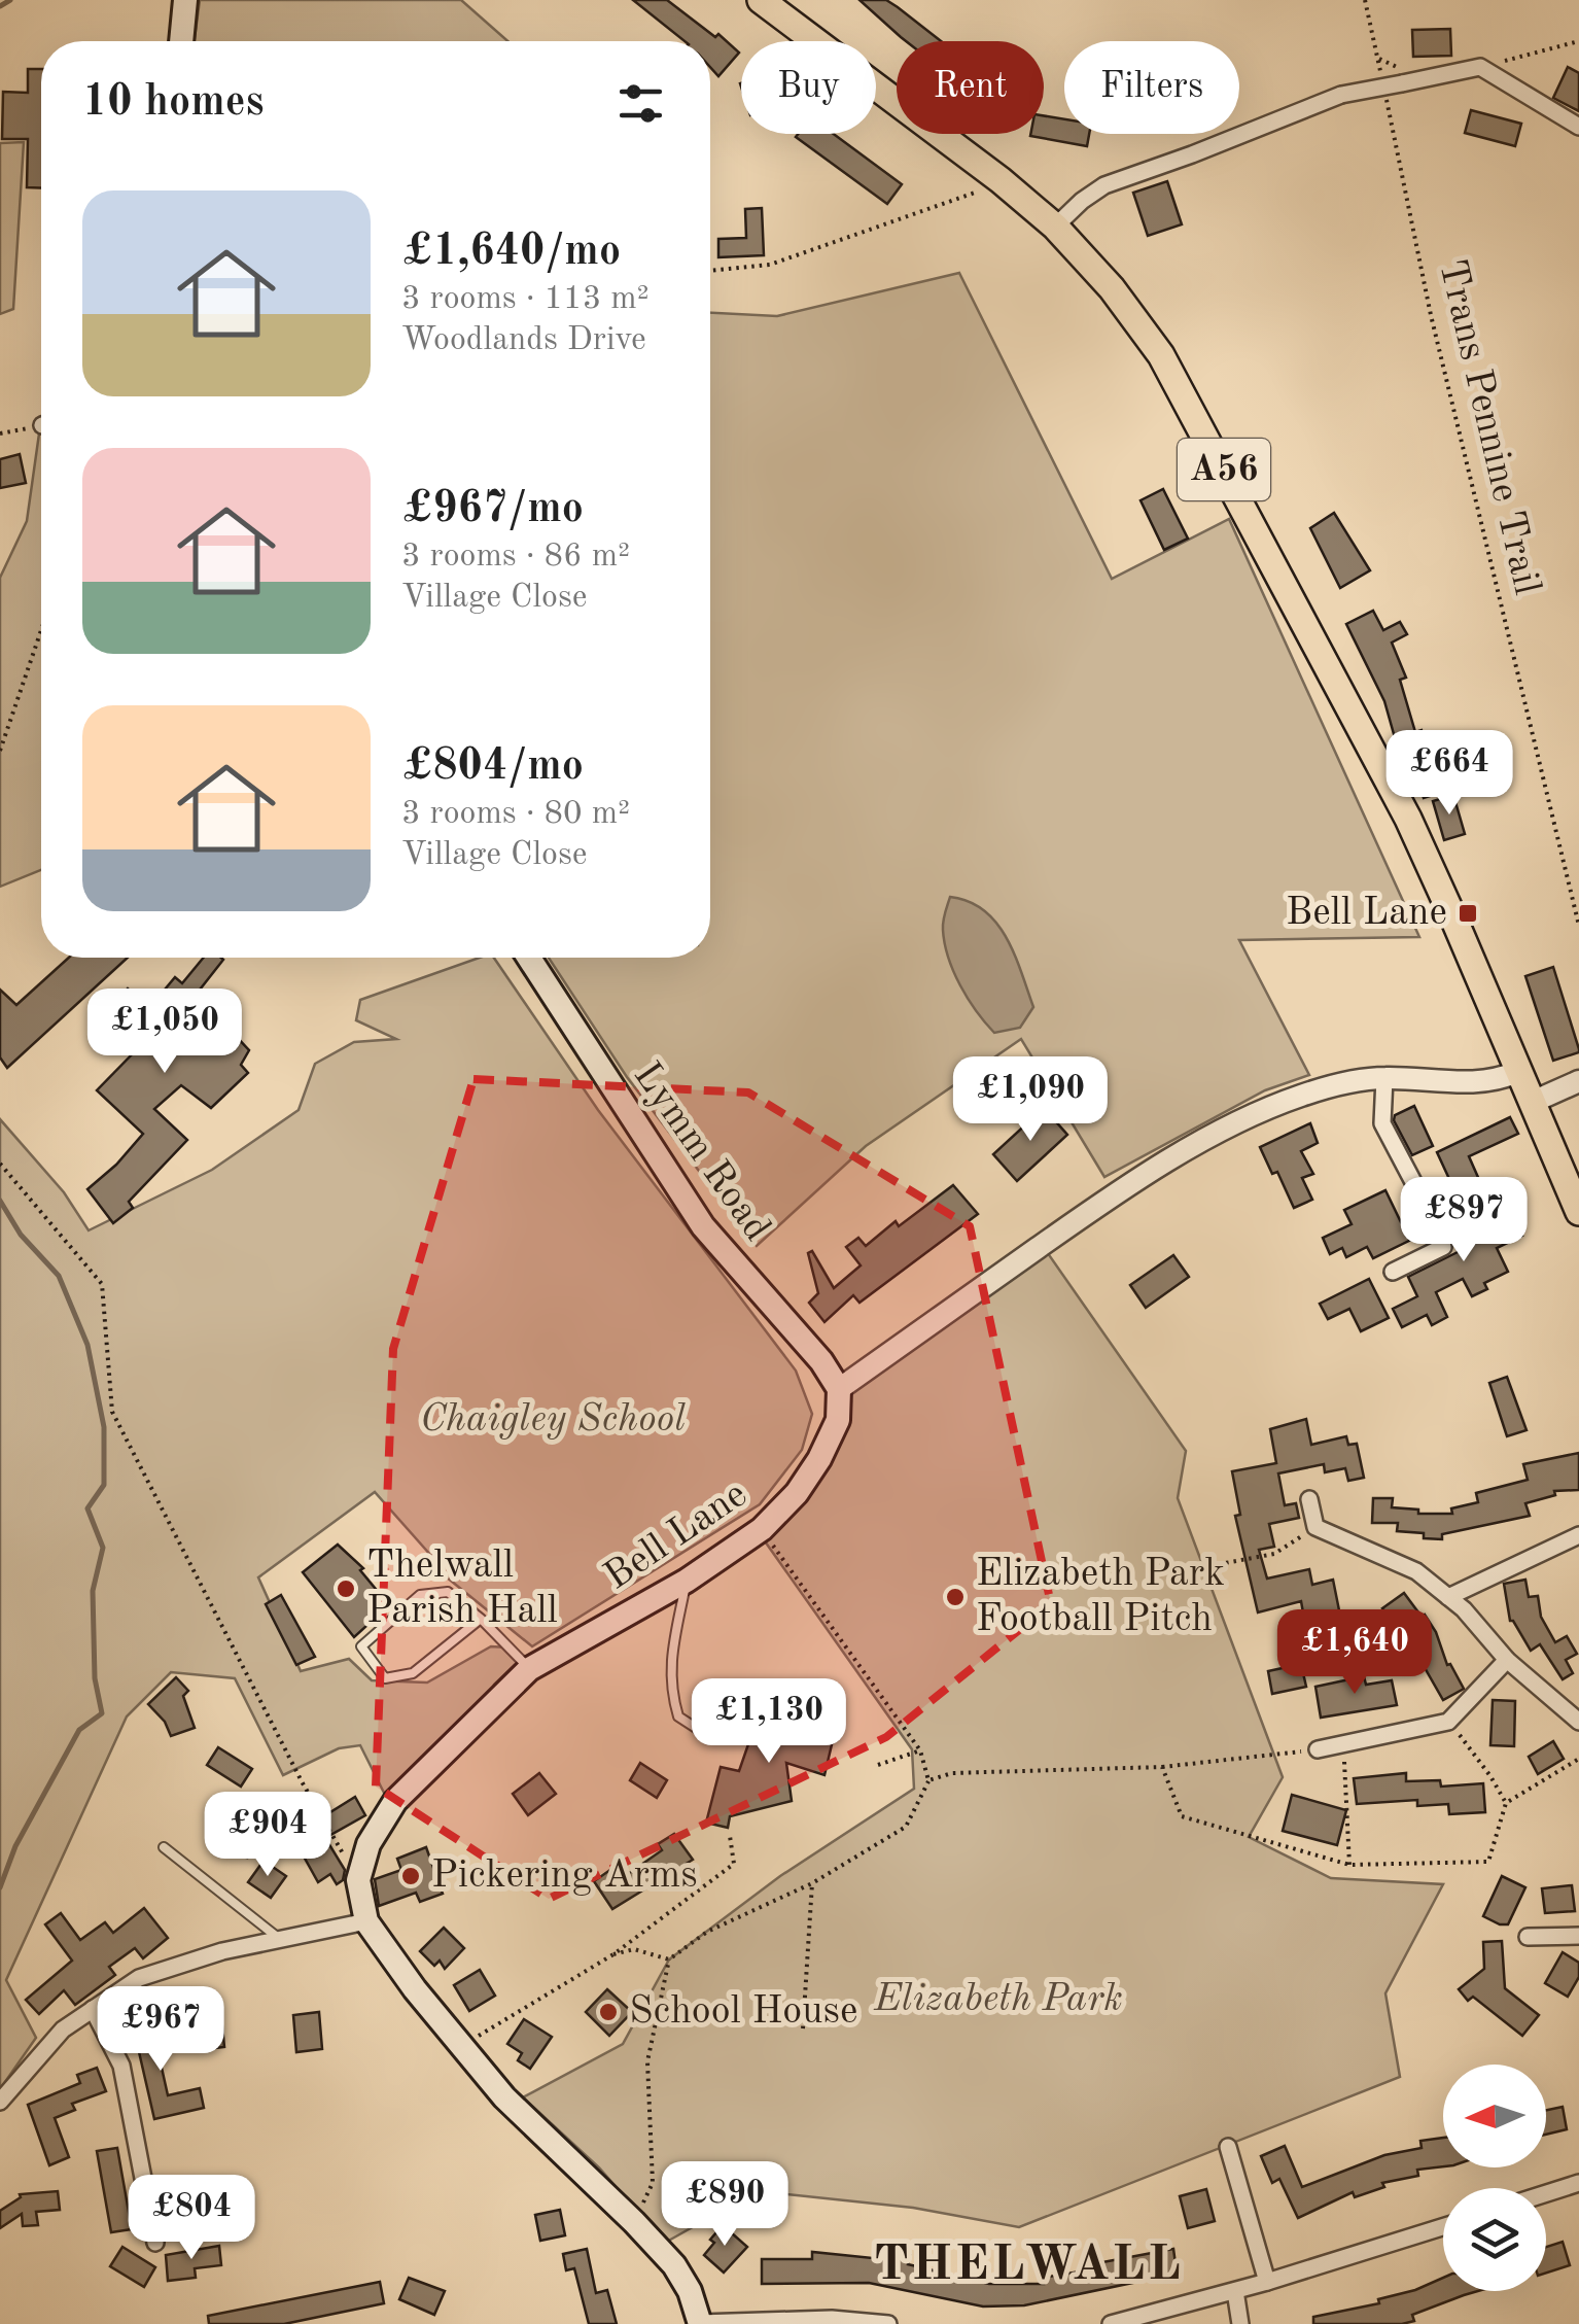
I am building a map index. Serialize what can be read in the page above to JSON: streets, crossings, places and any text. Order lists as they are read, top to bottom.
{
  "streets": {
    "main road": ["A56", "Lymm Road", "Bell Lane"],
    "path": ["Trans Pennine Trail"]
  },
  "crossings": [
    ["Lymm Road", "Bell Lane"]
  ],
  "districts": ["THELWALL"],
  "parks": ["Chaigley School", "Elizabeth Park"],
  "places": {
    "transit": ["Bell Lane"],
    "other": [
      "Thelwall Parish Hall",
      "Elizabeth Park Football Pitch",
      "Pickering Arms",
      "School House"
    ]
  },
  "north": "left",
  "page": {
    "chip": ["Buy", "Rent", "Filters"],
    "heading": "10 homes",
    "list": [
      {
        "name": "£1,640/mo",
        "note": "3 rooms · 113 m² · Woodlands Drive"
      },
      {
        "name": "£967/mo",
        "note": "3 rooms · 86 m² · Village Close"
      },
      {
        "name": "£804/mo",
        "note": "3 rooms · 80 m² · Village Close"
      }
    ],
    "price": [
      "£664",
      "£1,050",
      "£1,090",
      "£897",
      "£1,640",
      "£1,130",
      "£904",
      "£967",
      "£890",
      "£804"
    ]
  }
}
